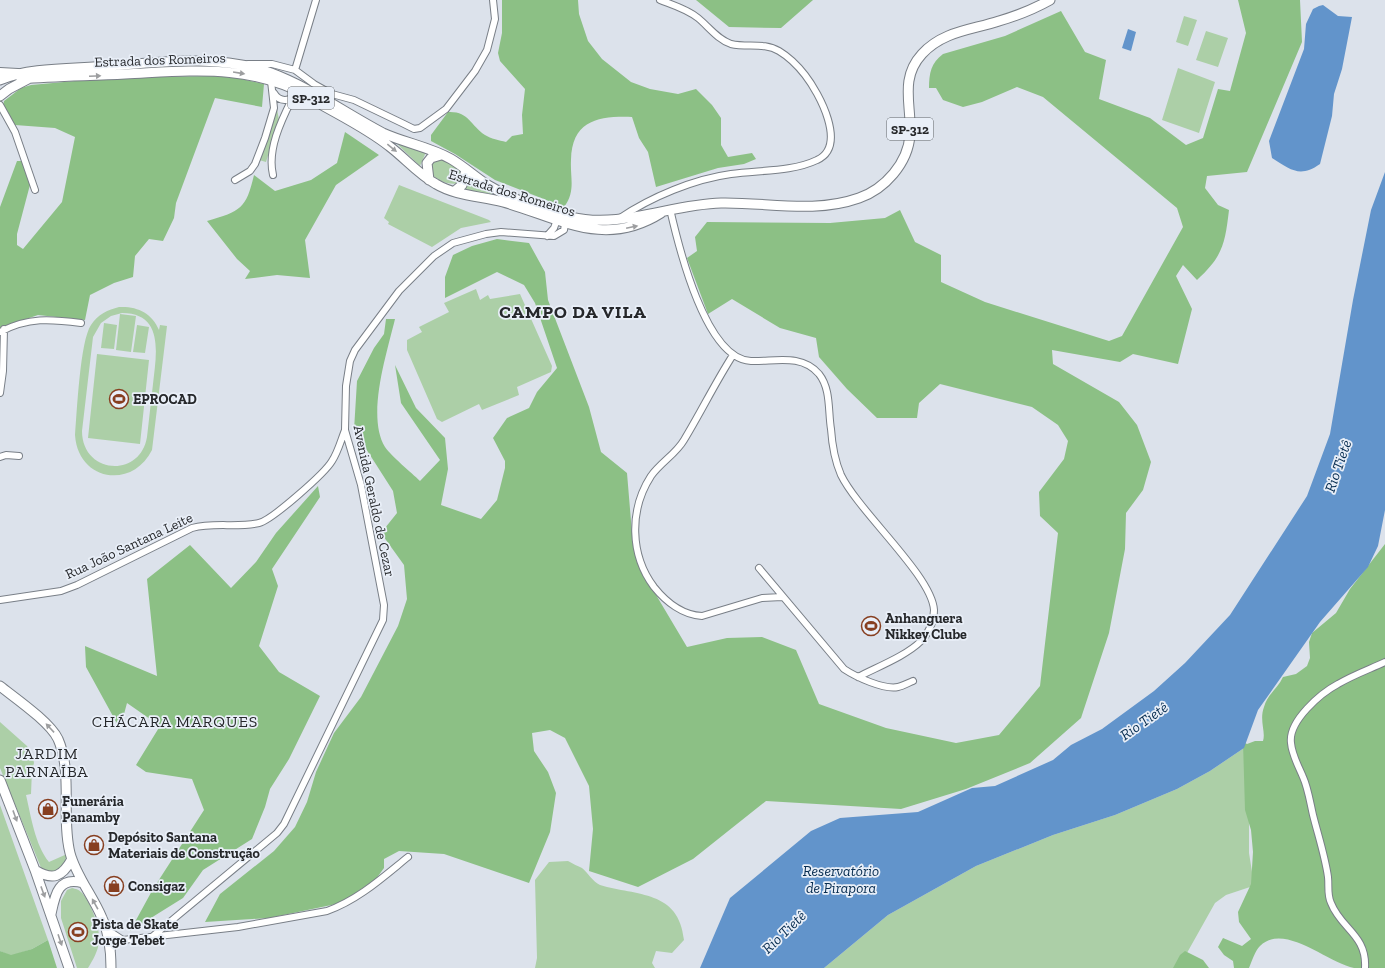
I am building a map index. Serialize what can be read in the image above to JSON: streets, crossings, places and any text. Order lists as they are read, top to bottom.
{
  "streets": {
    "main road": ["Estrada dos Romeiros", "SP-312"],
    "street": ["Avenida Geraldo de Cezar", "Rua João Santana Leite"]
  },
  "crossings": [
    ["Avenida Geraldo de Cezar", "Rua João Santana Leite"]
  ],
  "districts": ["CAMPO DA VILA", "CHÁCARA MARQUES", "JARDIM PARNAÍBA"],
  "water": ["Rio Tietê", "Reservatório de Pirapora"],
  "places": {
    "sports": ["EPROCAD", "Anhanguera Nikkey Clube", "Pista de Skate Jorge Tebet"],
    "shop": ["Funerária Panamby", "Depósito Santana Materiais de Construção", "Consigaz"]
  }
}
